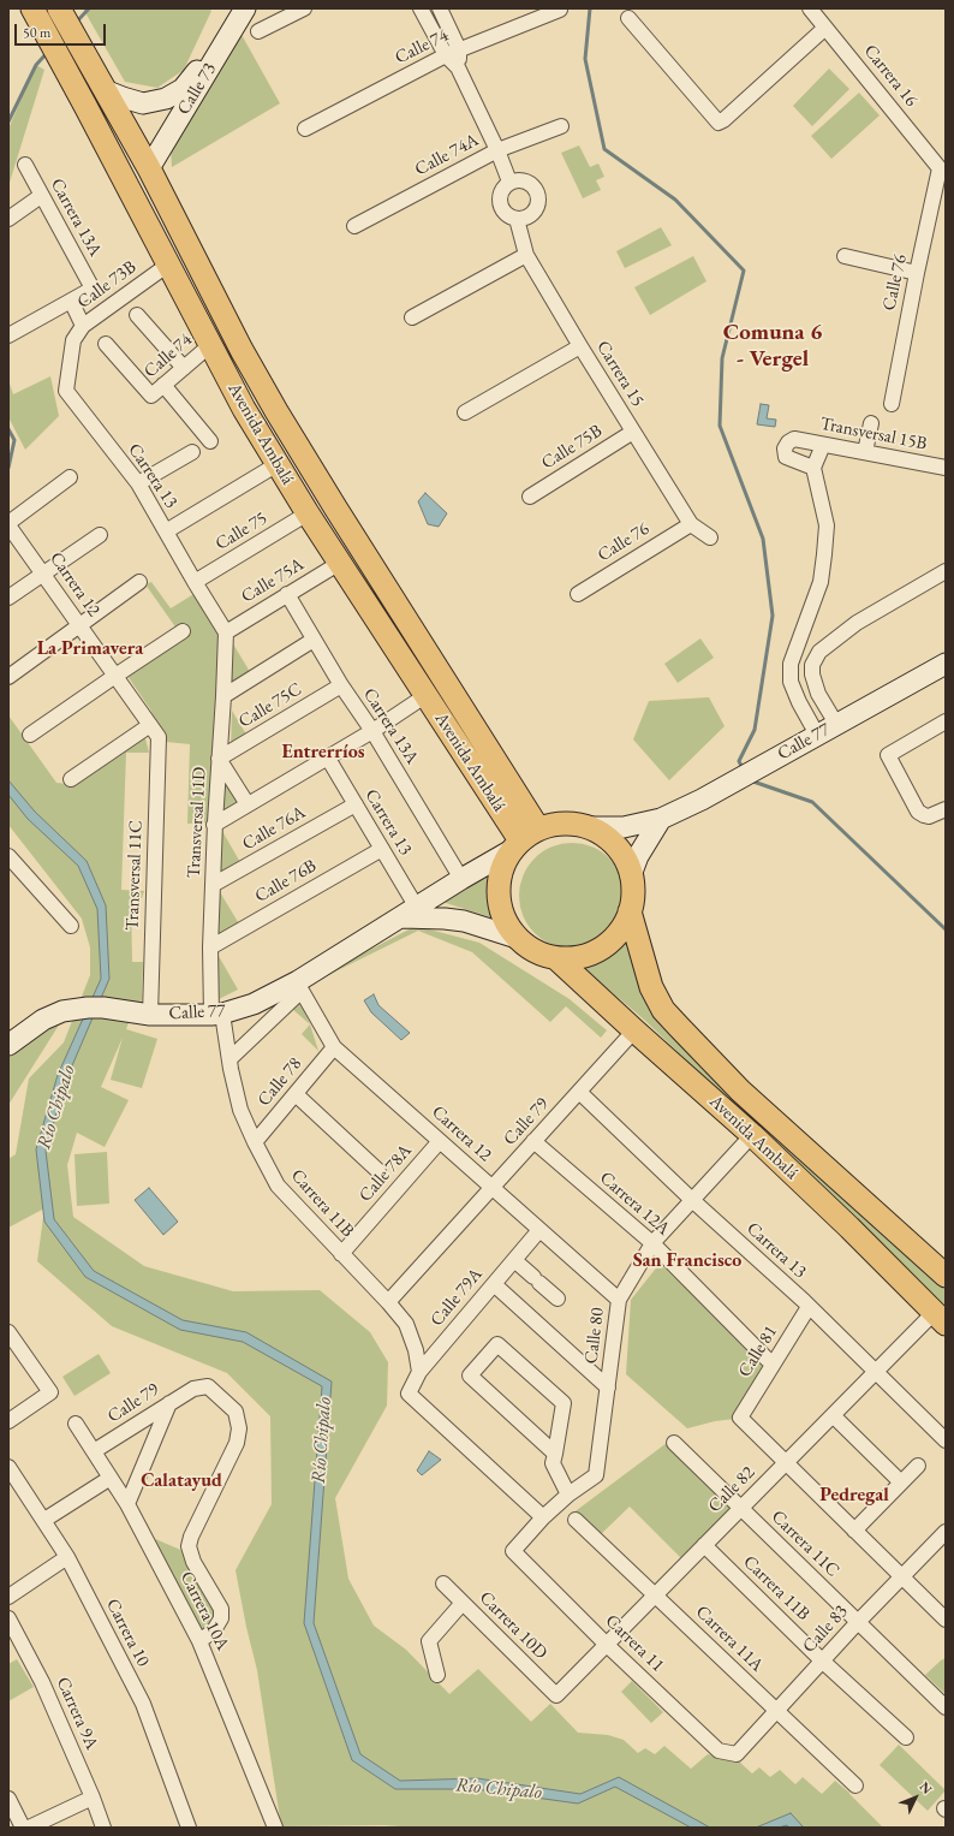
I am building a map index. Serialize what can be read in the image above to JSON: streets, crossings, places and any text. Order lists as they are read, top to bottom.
{
  "streets": {
    "main road": ["Avenida Ambalá"],
    "street": [
      "Calle 74",
      "Carrera 16",
      "Calle 73",
      "Calle 74A",
      "Carrera 13A",
      "Calle 76",
      "Calle 73B",
      "Carrera 15",
      "Transversal 15B",
      "Calle 75B",
      "Carrera 13",
      "Calle 75",
      "Calle 75A",
      "Carrera 12",
      "Calle 75C",
      "Calle 77",
      "Transversal 11D",
      "Calle 76A",
      "Transversal 11C",
      "Calle 76B",
      "Calle 78",
      "Calle 79",
      "Calle 78A",
      "Carrera 11B",
      "Carrera 12A",
      "Calle 79A",
      "Calle 80",
      "Calle 81",
      "Calle 82",
      "Carrera 11C",
      "Carrera 10A",
      "Carrera 10D",
      "Calle 83",
      "Carrera 10",
      "Carrera 11A",
      "Carrera 11",
      "Carrera 9A"
    ]
  },
  "crossings": [
    ["Calle 74", "Avenida Ambalá"],
    ["Carrera 16", "Calle 76"],
    ["Calle 73", "Avenida Ambalá"],
    ["Carrera 13A", "Calle 75A"],
    ["Carrera 13A", "Calle 75C"],
    ["Carrera 13A", "Calle 77"],
    ["Calle 76", "Carrera 15"],
    ["Calle 73B", "Avenida Ambalá"],
    ["Calle 73B", "Carrera 13"],
    ["Carrera 15", "Calle 75B"],
    ["Avenida Ambalá", "Calle 75"],
    ["Avenida Ambalá", "Calle 75A"],
    ["Avenida Ambalá", "Calle 77"],
    ["Avenida Ambalá", "Calle 79"],
    ["Avenida Ambalá", "Calle 80"],
    ["Avenida Ambalá", "Calle 82"],
    ["Carrera 13", "Calle 75"],
    ["Carrera 13", "Calle 75A"],
    ["Carrera 13", "Calle 77"],
    ["Carrera 13", "Transversal 11D"],
    ["Carrera 13", "Calle 76A"],
    ["Carrera 13", "Calle 76B"],
    ["Carrera 13", "Calle 79"],
    ["Carrera 13", "Calle 80"],
    ["Carrera 13", "Calle 81"],
    ["Carrera 13", "Calle 82"],
    ["Calle 75A", "Transversal 11D"],
    ["Carrera 12", "Calle 77"],
    ["Carrera 12", "Transversal 11C"],
    ["Carrera 12", "Calle 78"],
    ["Carrera 12", "Calle 79"],
    ["Carrera 12", "Calle 78A"],
    ["Carrera 12", "Calle 79A"],
    ["Carrera 12", "Calle 80"],
    ["Calle 75C", "Transversal 11D"],
    ["Calle 77", "Transversal 11D"],
    ["Calle 77", "Transversal 11C"],
    ["Calle 77", "Carrera 11B"],
    ["Transversal 11D", "Calle 76A"],
    ["Transversal 11D", "Calle 76B"],
    ["Transversal 11D", "Carrera 11B"],
    ["Calle 78", "Carrera 11B"],
    ["Calle 79", "Carrera 11B"],
    ["Calle 79", "Carrera 12A"],
    ["Calle 79", "Carrera 10A"],
    ["Calle 78A", "Carrera 11B"],
    ["Carrera 11B", "Calle 79A"],
    ["Carrera 11B", "Calle 82"],
    ["Carrera 11B", "Calle 83"],
    ["Carrera 12A", "Calle 80"],
    ["Calle 79A", "Calle 80"],
    ["Calle 80", "Carrera 11"],
    ["Calle 81", "Calle 82"],
    ["Calle 82", "Carrera 11C"],
    ["Calle 82", "Carrera 10D"],
    ["Calle 82", "Carrera 11A"],
    ["Calle 82", "Carrera 11"],
    ["Carrera 11C", "Calle 83"],
    ["Calle 83", "Carrera 11A"],
    ["Calle 83", "Carrera 11"]
  ],
  "districts": [
    "Comuna 6 - Vergel",
    "La Primavera",
    "Entrerríos",
    "San Francisco",
    "Calatayud",
    "Pedregal"
  ],
  "water": ["Río Chipalo"],
  "scale_bar": "50 m",
  "north": "top right"
}
